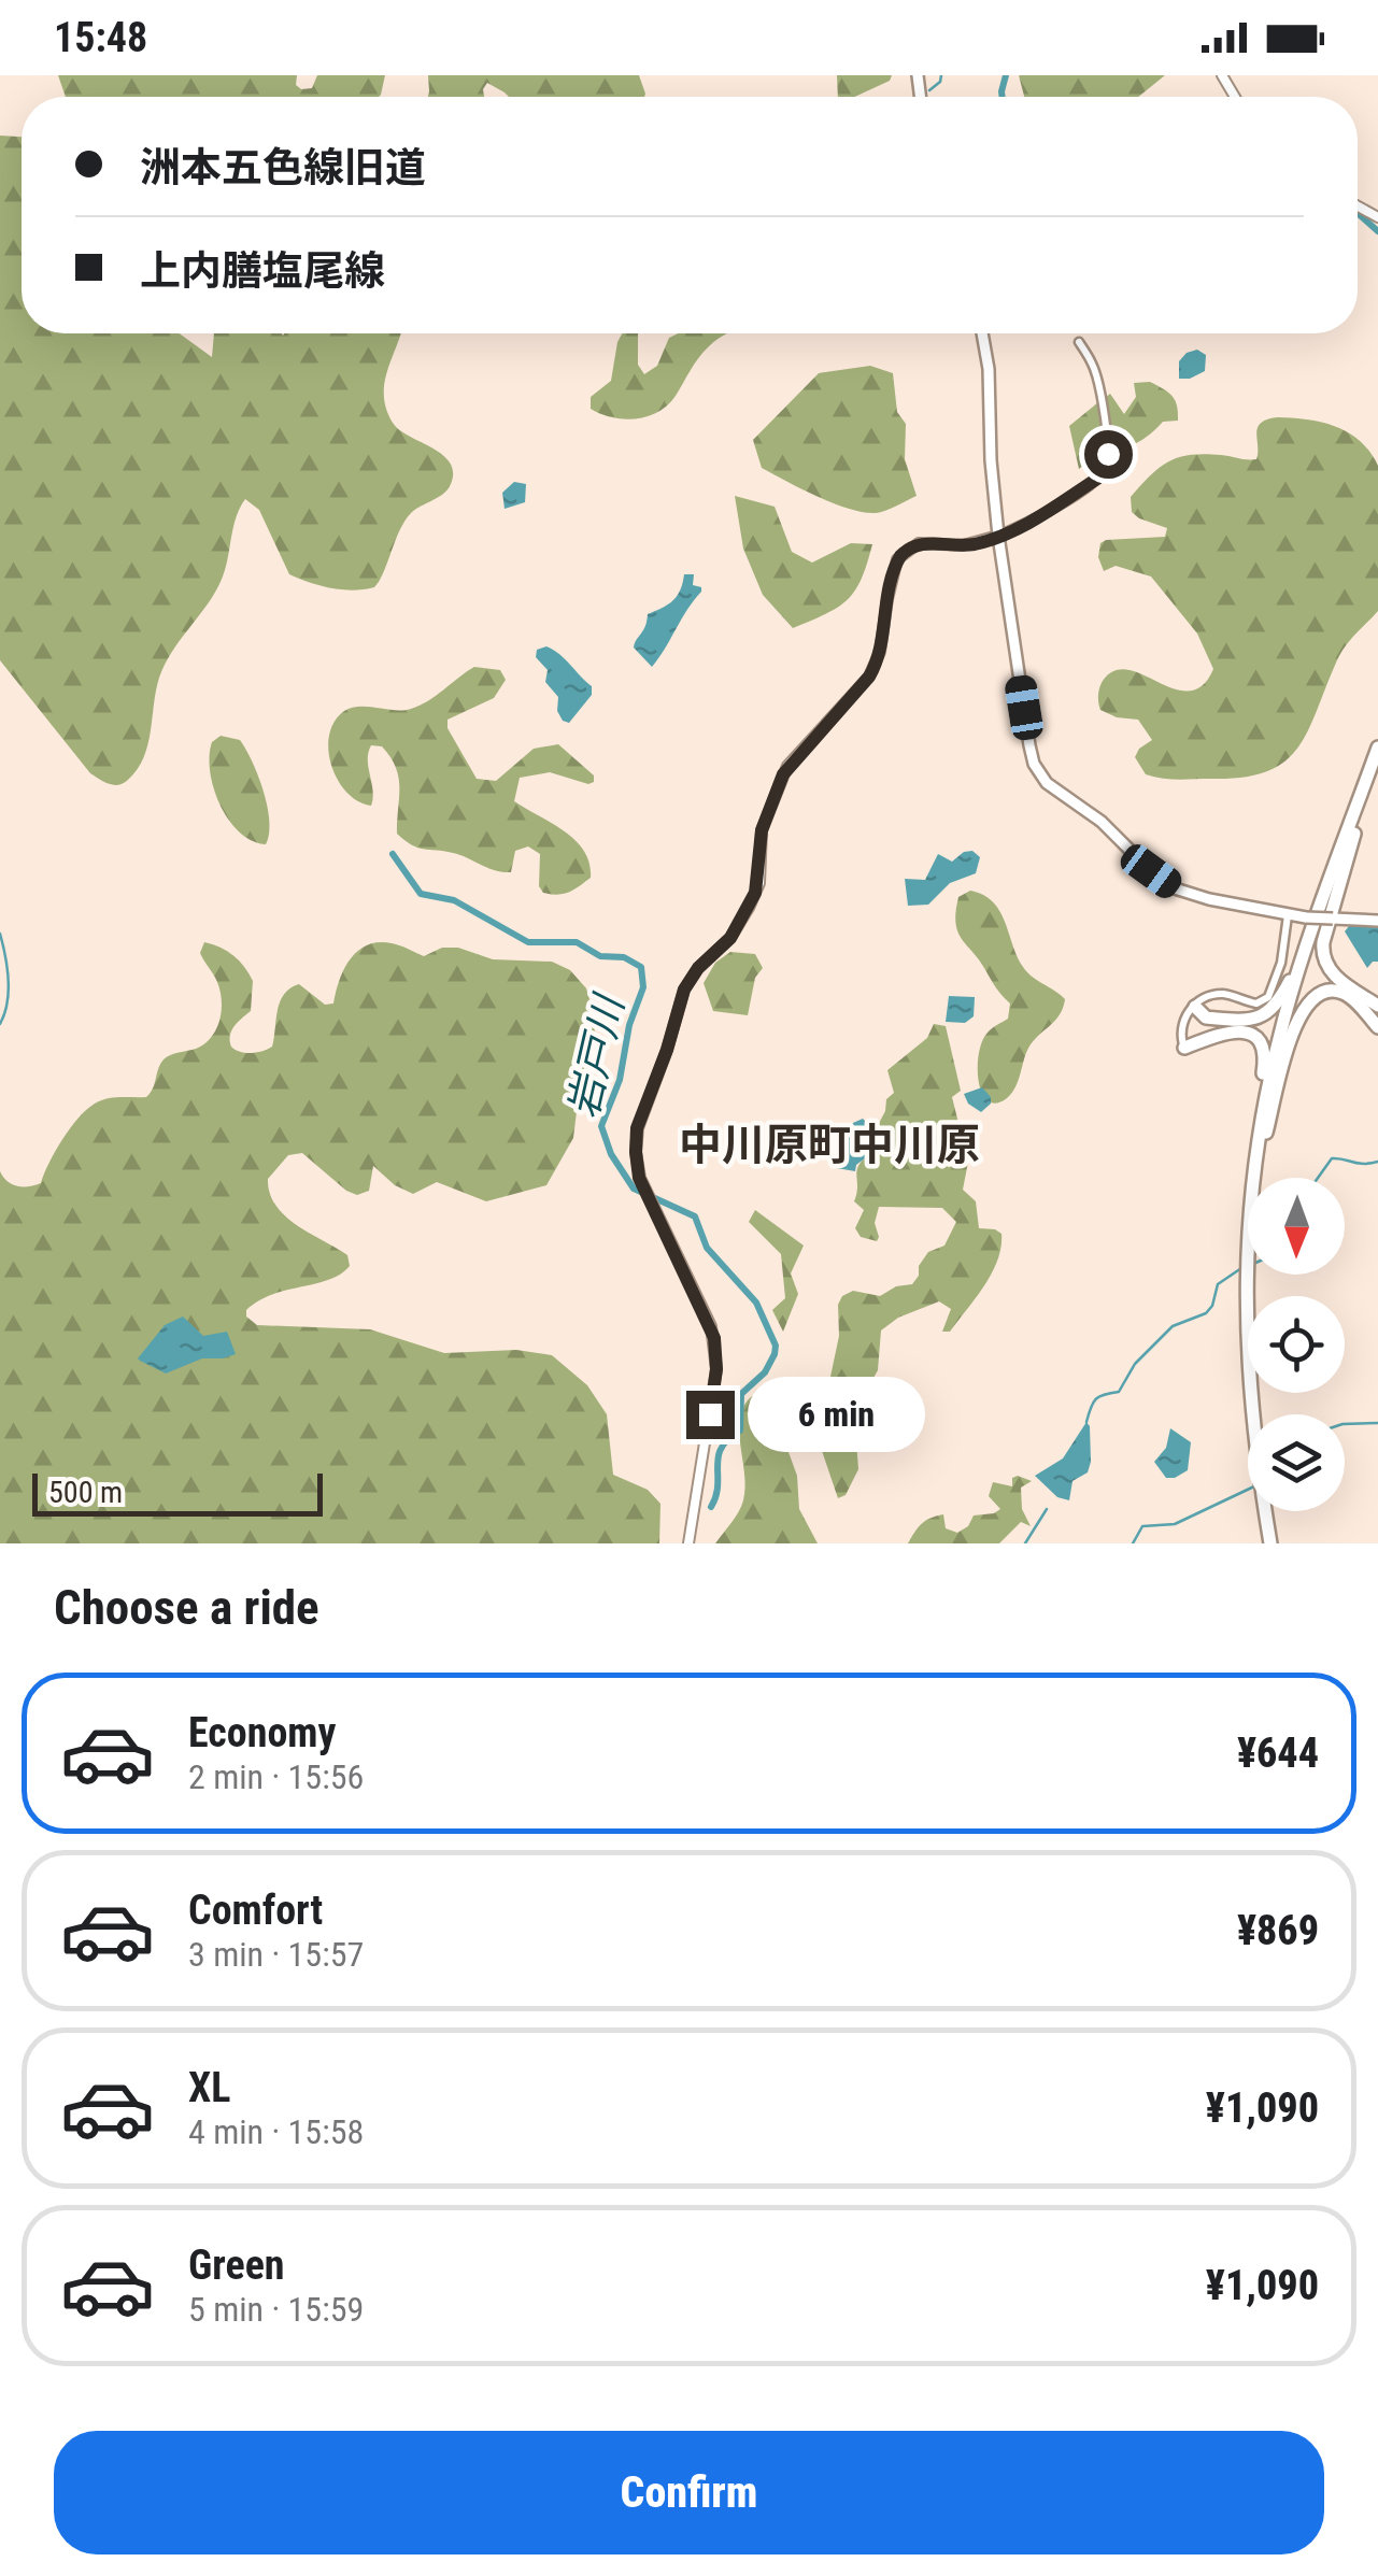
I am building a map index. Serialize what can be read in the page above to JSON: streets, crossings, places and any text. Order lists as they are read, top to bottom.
{
  "districts": ["中川原町中川原"],
  "water": ["岩戸川"],
  "scale_bar": "500 m",
  "north": "bottom",
  "page": {
    "status": "15:48",
    "banner": ["洲本五色線旧道", "上内膳塩尾線"],
    "bubble": "6 min",
    "scale": "500 m",
    "heading": "Choose a ride",
    "list": [
      {
        "name": "Economy",
        "note": "2 min · 15:56",
        "value": "¥644"
      },
      {
        "name": "Comfort",
        "note": "3 min · 15:57",
        "value": "¥869"
      },
      {
        "name": "XL",
        "note": "4 min · 15:58",
        "value": "¥1,090"
      },
      {
        "name": "Green",
        "note": "5 min · 15:59",
        "value": "¥1,090"
      }
    ],
    "buttons": "Confirm"
  }
}
